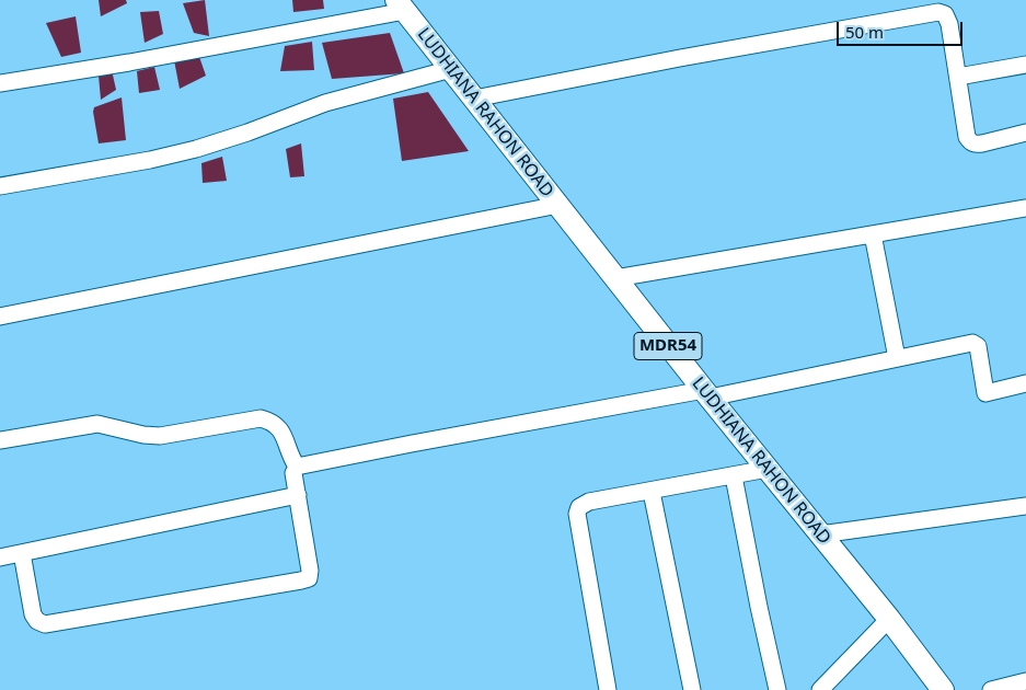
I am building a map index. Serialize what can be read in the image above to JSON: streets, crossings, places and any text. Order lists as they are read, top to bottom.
{
  "streets": {
    "main road": ["LUDHIANA RAHON ROAD", "MDR54"]
  },
  "scale_bar": "50 m"
}
